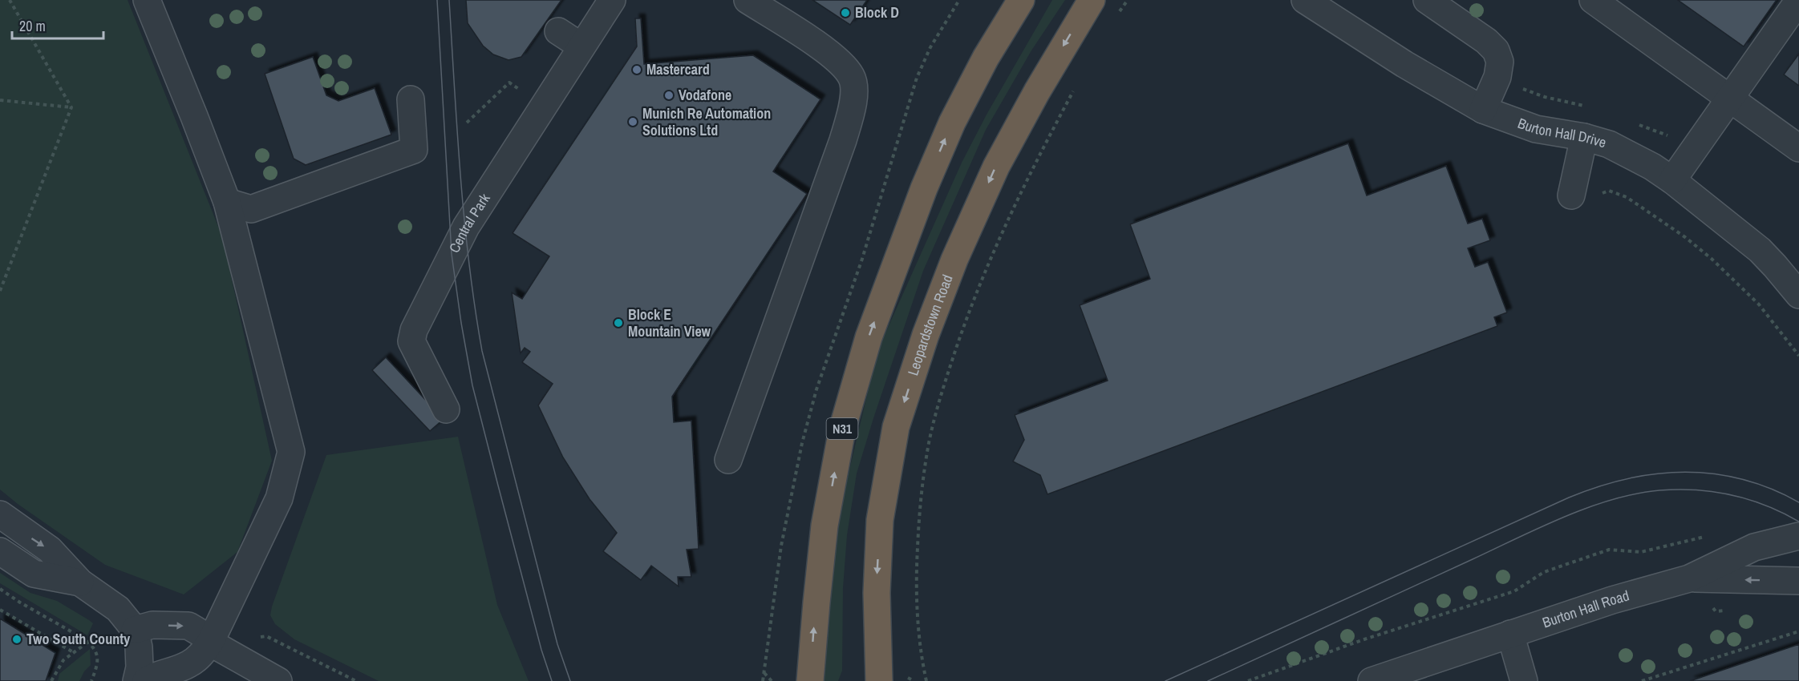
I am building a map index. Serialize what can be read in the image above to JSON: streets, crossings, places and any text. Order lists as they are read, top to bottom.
{
  "streets": {
    "highway": ["Leopardstown Road", "N31"],
    "street": ["Burton Hall Drive", "Central Park", "Burton Hall Road"]
  },
  "places": [
    "Block D",
    "Mastercard",
    "Vodafone",
    "Munich Re Automation Solutions Ltd",
    "Block E Mountain View",
    "Two South County"
  ],
  "scale_bar": "20 m"
}
